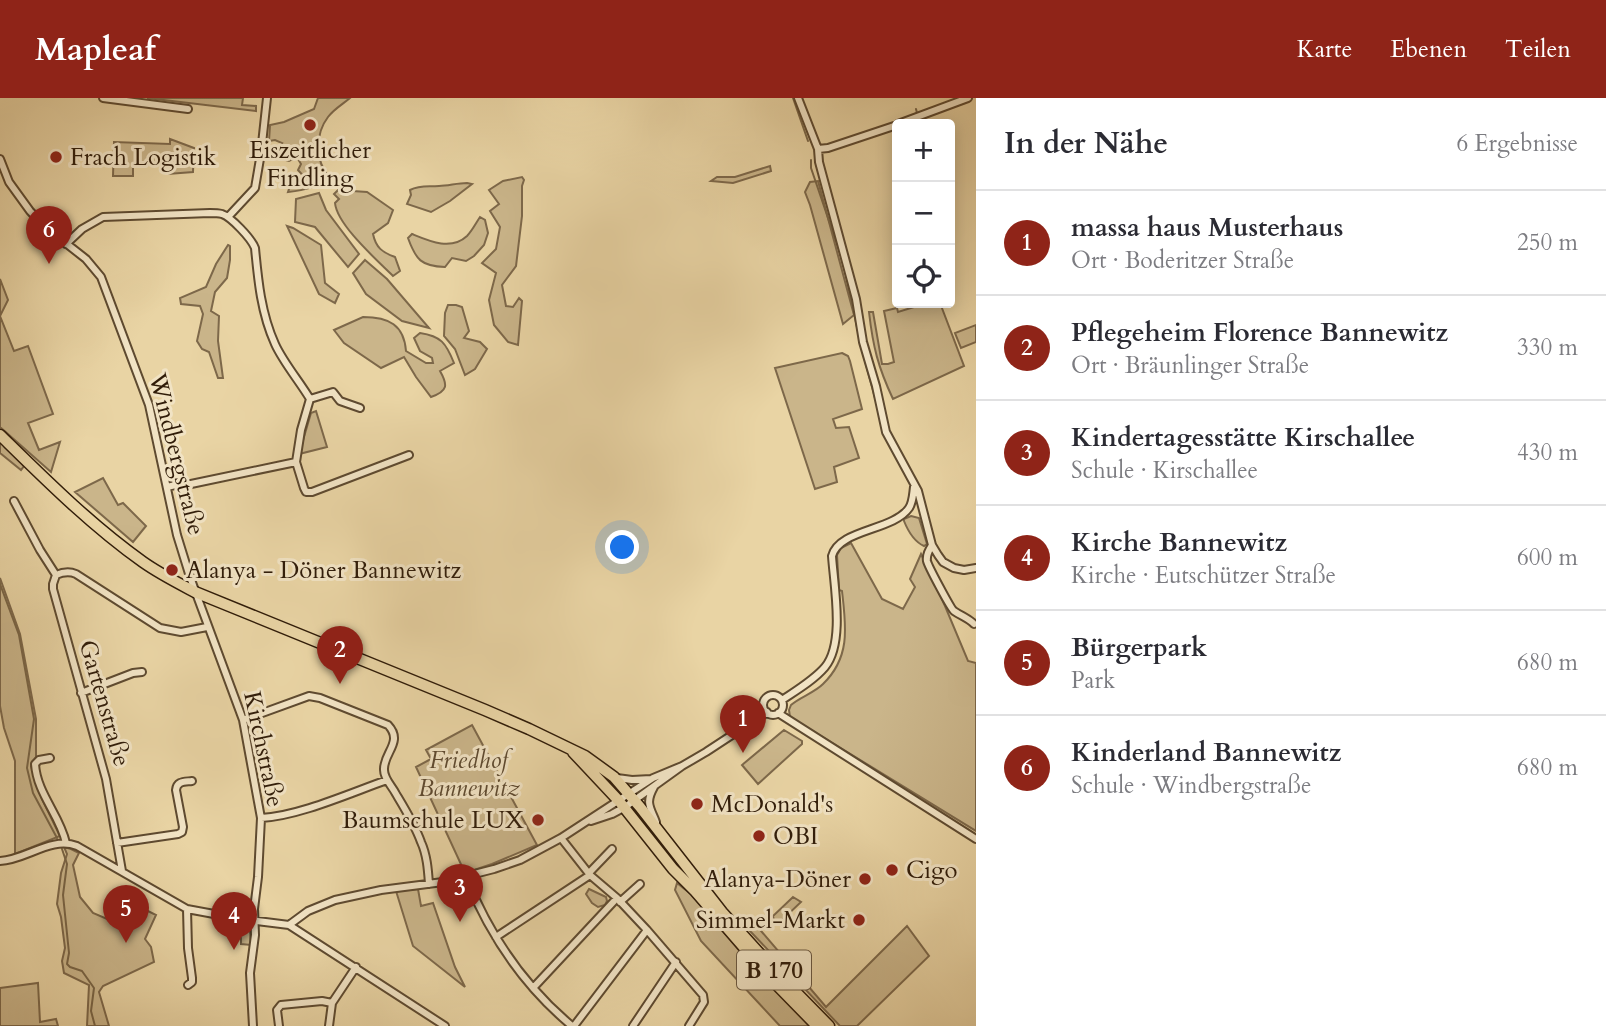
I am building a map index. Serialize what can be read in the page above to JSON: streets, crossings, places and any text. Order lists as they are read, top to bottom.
{
  "streets": {
    "main road": ["B 170"],
    "street": ["Windbergstraße", "Gartenstraße", "Kirchstraße"]
  },
  "crossings": [
    ["Windbergstraße", "Kirchstraße"],
    ["Windbergstraße", "B 170"],
    ["Kirchstraße", "B 170"]
  ],
  "parks": ["Friedhof Bannewitz"],
  "places": [
    "Eiszeitlicher Findling",
    "Frach Logistik",
    "Alanya - Döner Bannewitz",
    "McDonald's",
    "Baumschule LUX",
    "OBI",
    "Cigo",
    "Alanya-Döner",
    "Simmel-Markt"
  ],
  "page": {
    "header": "Mapleaf",
    "nav": ["Karte", "Ebenen", "Teilen"],
    "heading": ["In der Nähe", "6 Ergebnisse"],
    "map_buttons": ["+", "−"],
    "list": [
      {
        "mark": "1",
        "name": "massa haus Musterhaus",
        "note": "Ort · Boderitzer Straße",
        "value": "250 m"
      },
      {
        "mark": "2",
        "name": "Pflegeheim Florence Bannewitz",
        "note": "Ort · Bräunlinger Straße",
        "value": "330 m"
      },
      {
        "mark": "3",
        "name": "Kindertagesstätte Kirschallee",
        "note": "Schule · Kirschallee",
        "value": "430 m"
      },
      {
        "mark": "4",
        "name": "Kirche Bannewitz",
        "note": "Kirche · Eutschützer Straße",
        "value": "600 m"
      },
      {
        "mark": "5",
        "name": "Bürgerpark",
        "note": "Park",
        "value": "680 m"
      },
      {
        "mark": "6",
        "name": "Kinderland Bannewitz",
        "note": "Schule · Windbergstraße",
        "value": "680 m"
      }
    ],
    "pins": [
      "6",
      "2",
      "1",
      "3",
      "5",
      "4"
    ]
  }
}
